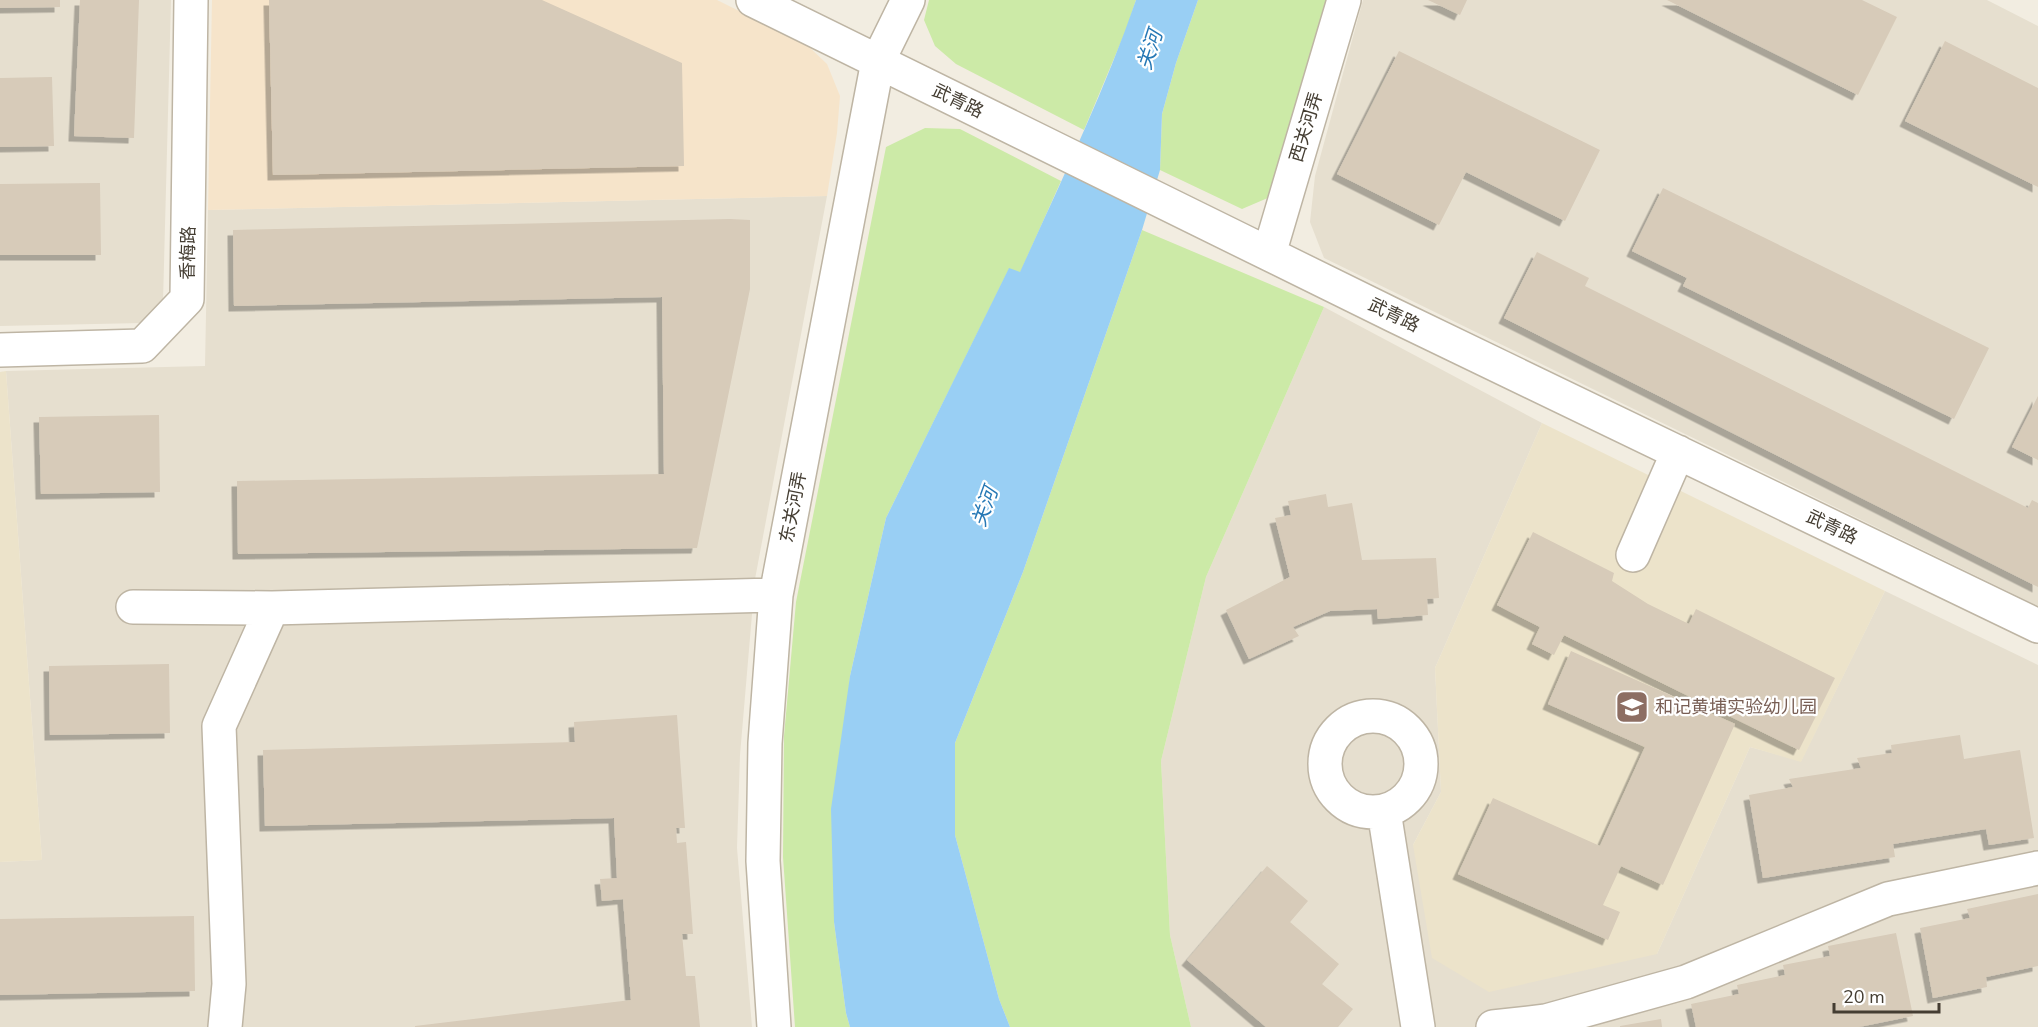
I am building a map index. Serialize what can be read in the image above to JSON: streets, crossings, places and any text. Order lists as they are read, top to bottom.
{
  "streets": {
    "street": [
      "武青路",
      "西关河弄",
      "香梅路",
      "东关河弄"
    ]
  },
  "crossings": [
    ["武青路", "西关河弄"],
    ["武青路", "东关河弄"]
  ],
  "water": ["关河"],
  "places": {
    "school or university": ["和记黄埔实验幼儿园"]
  },
  "scale_bar": "20 m"
}
